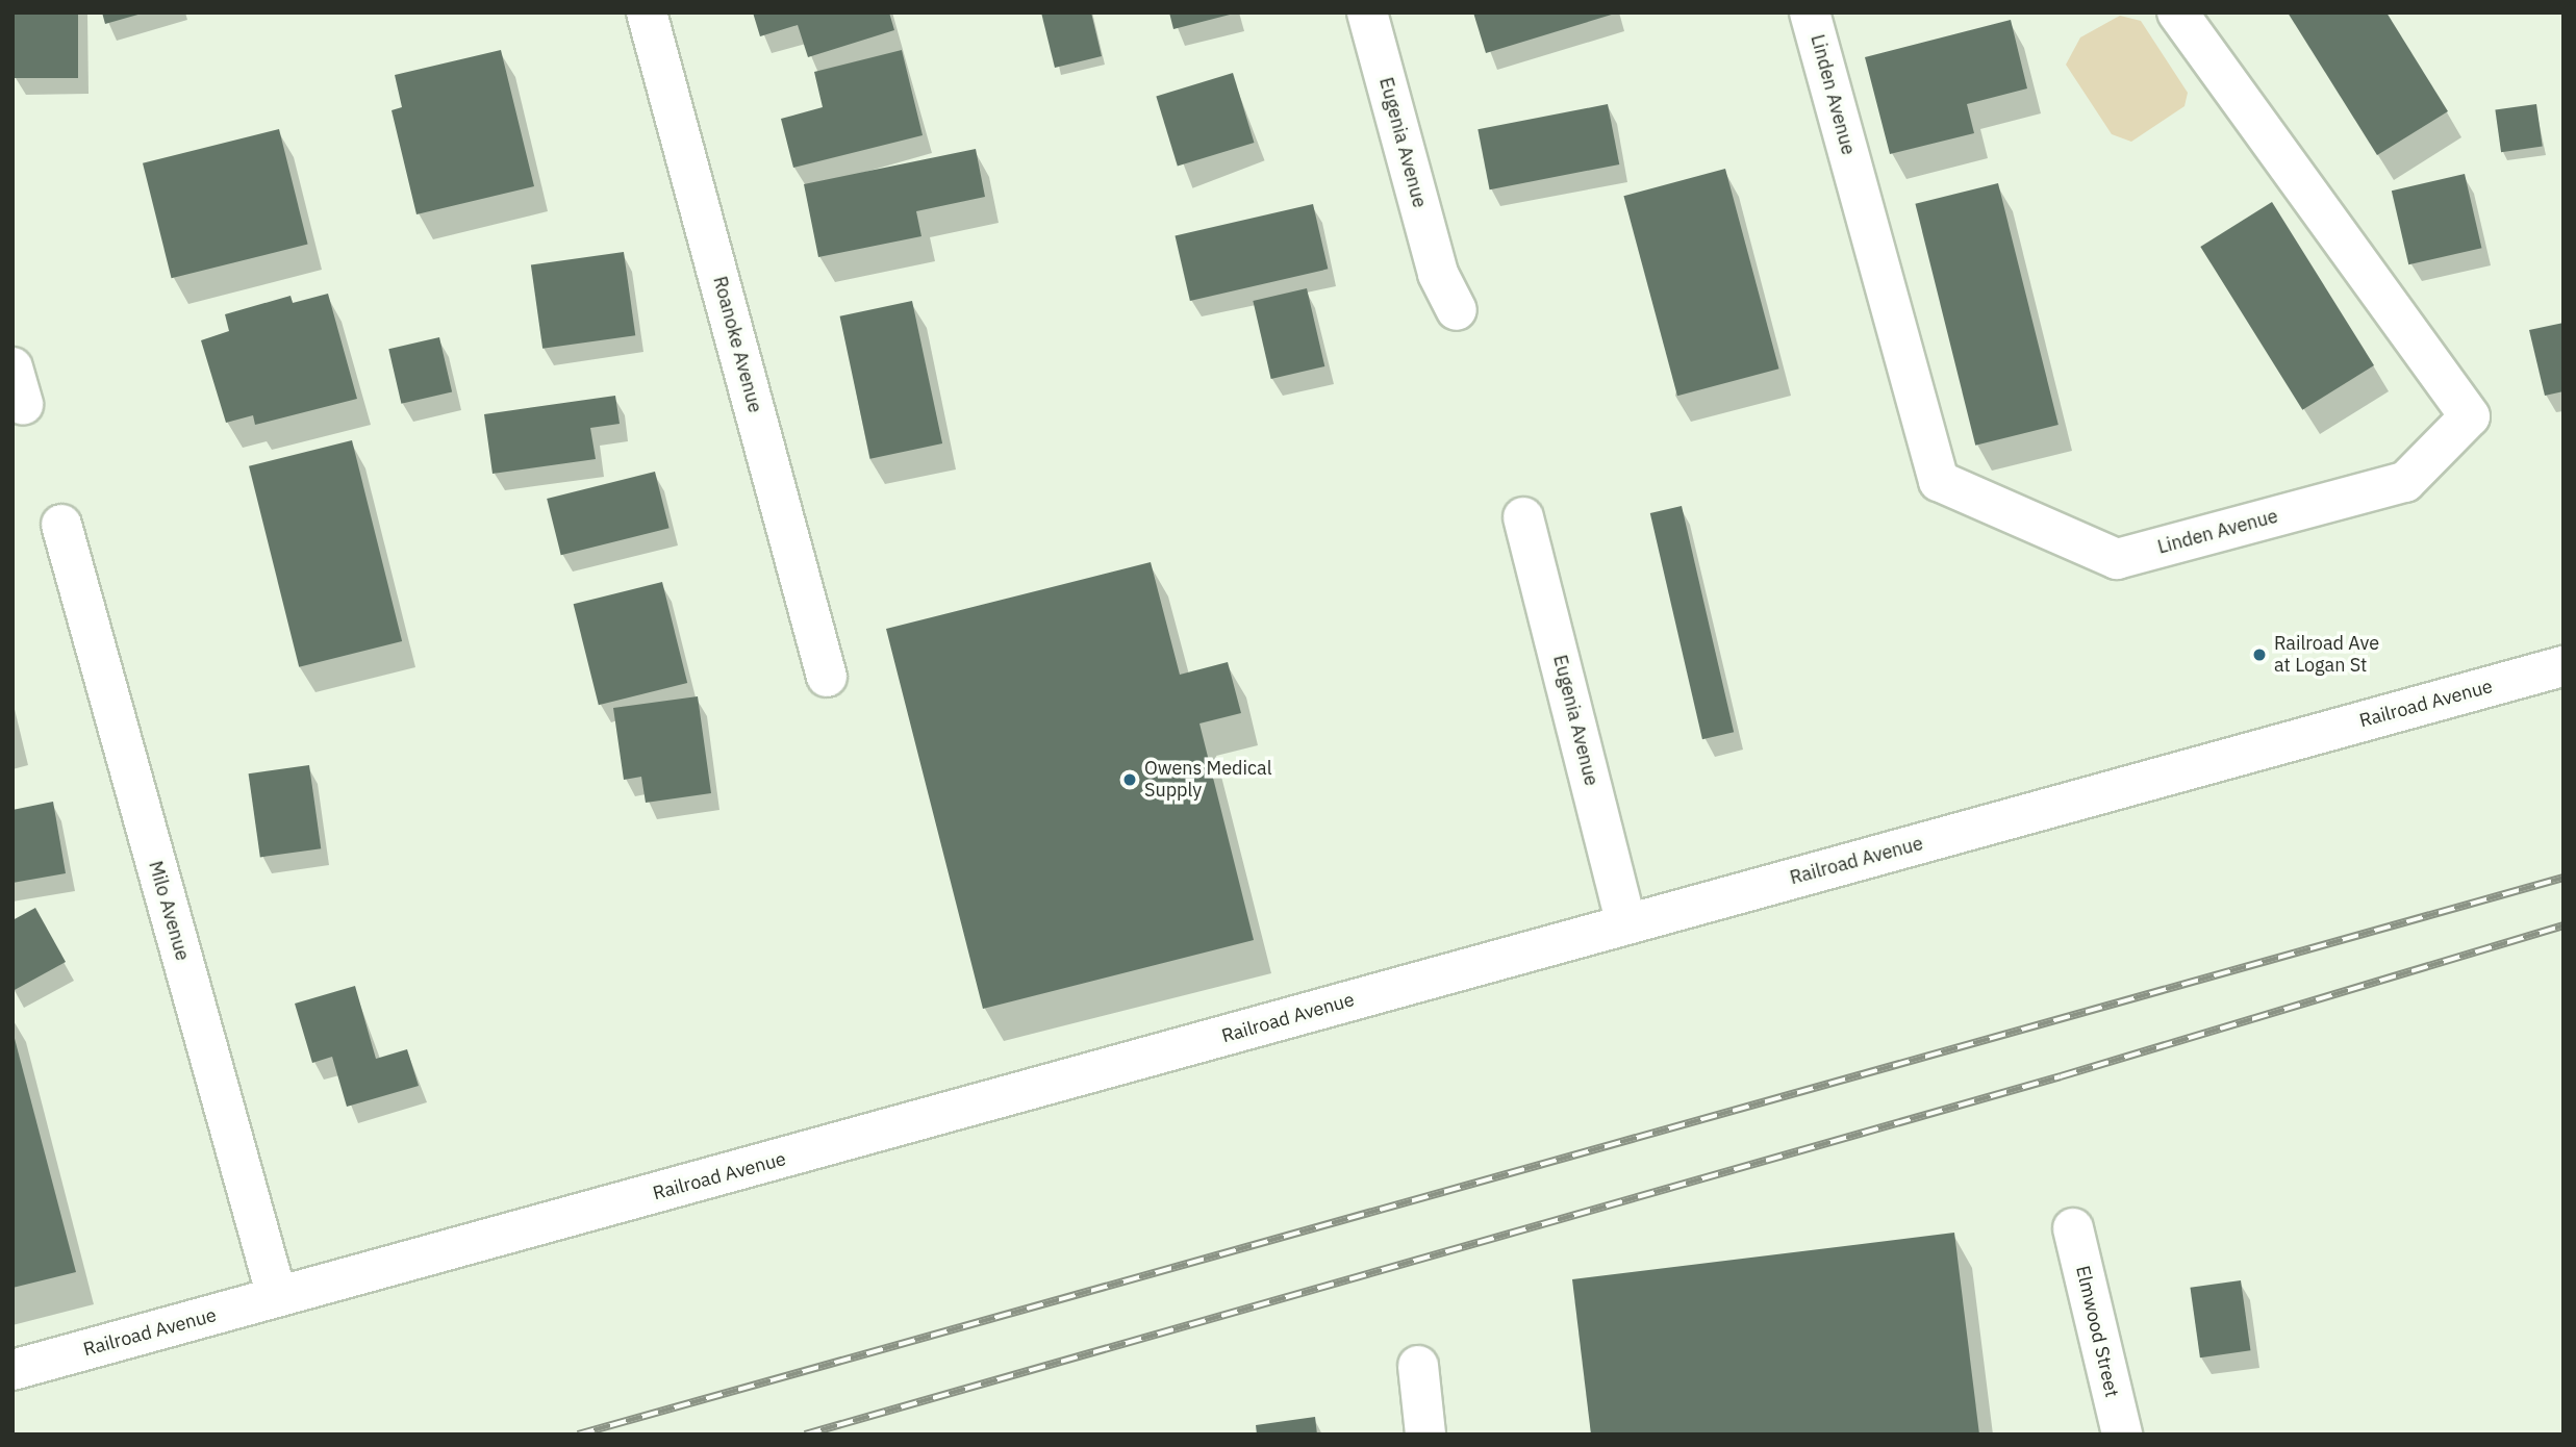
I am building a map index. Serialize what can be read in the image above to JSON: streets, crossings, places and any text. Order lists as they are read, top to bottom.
{
  "streets": {
    "street": [
      "Linden Avenue",
      "Eugenia Avenue",
      "Roanoke Avenue",
      "Railroad Avenue",
      "Milo Avenue",
      "Elmwood Street"
    ]
  },
  "crossings": [
    ["Eugenia Avenue", "Railroad Avenue"],
    ["Railroad Avenue", "Milo Avenue"]
  ],
  "places": ["Railroad Ave at Logan St", "Owens Medical Supply"]
}
